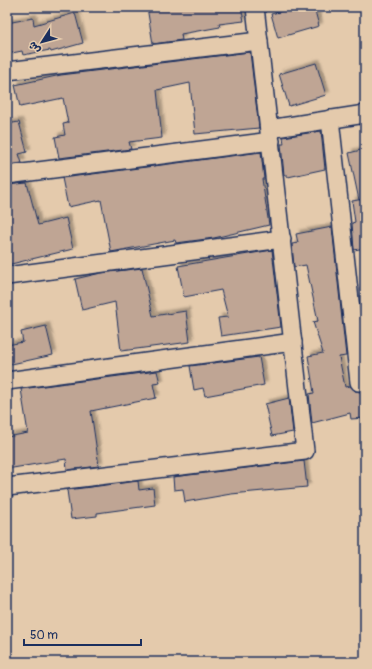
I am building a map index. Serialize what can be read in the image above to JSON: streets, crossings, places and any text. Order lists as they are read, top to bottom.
{
  "scale_bar": "50 m",
  "north": "bottom left"
}
